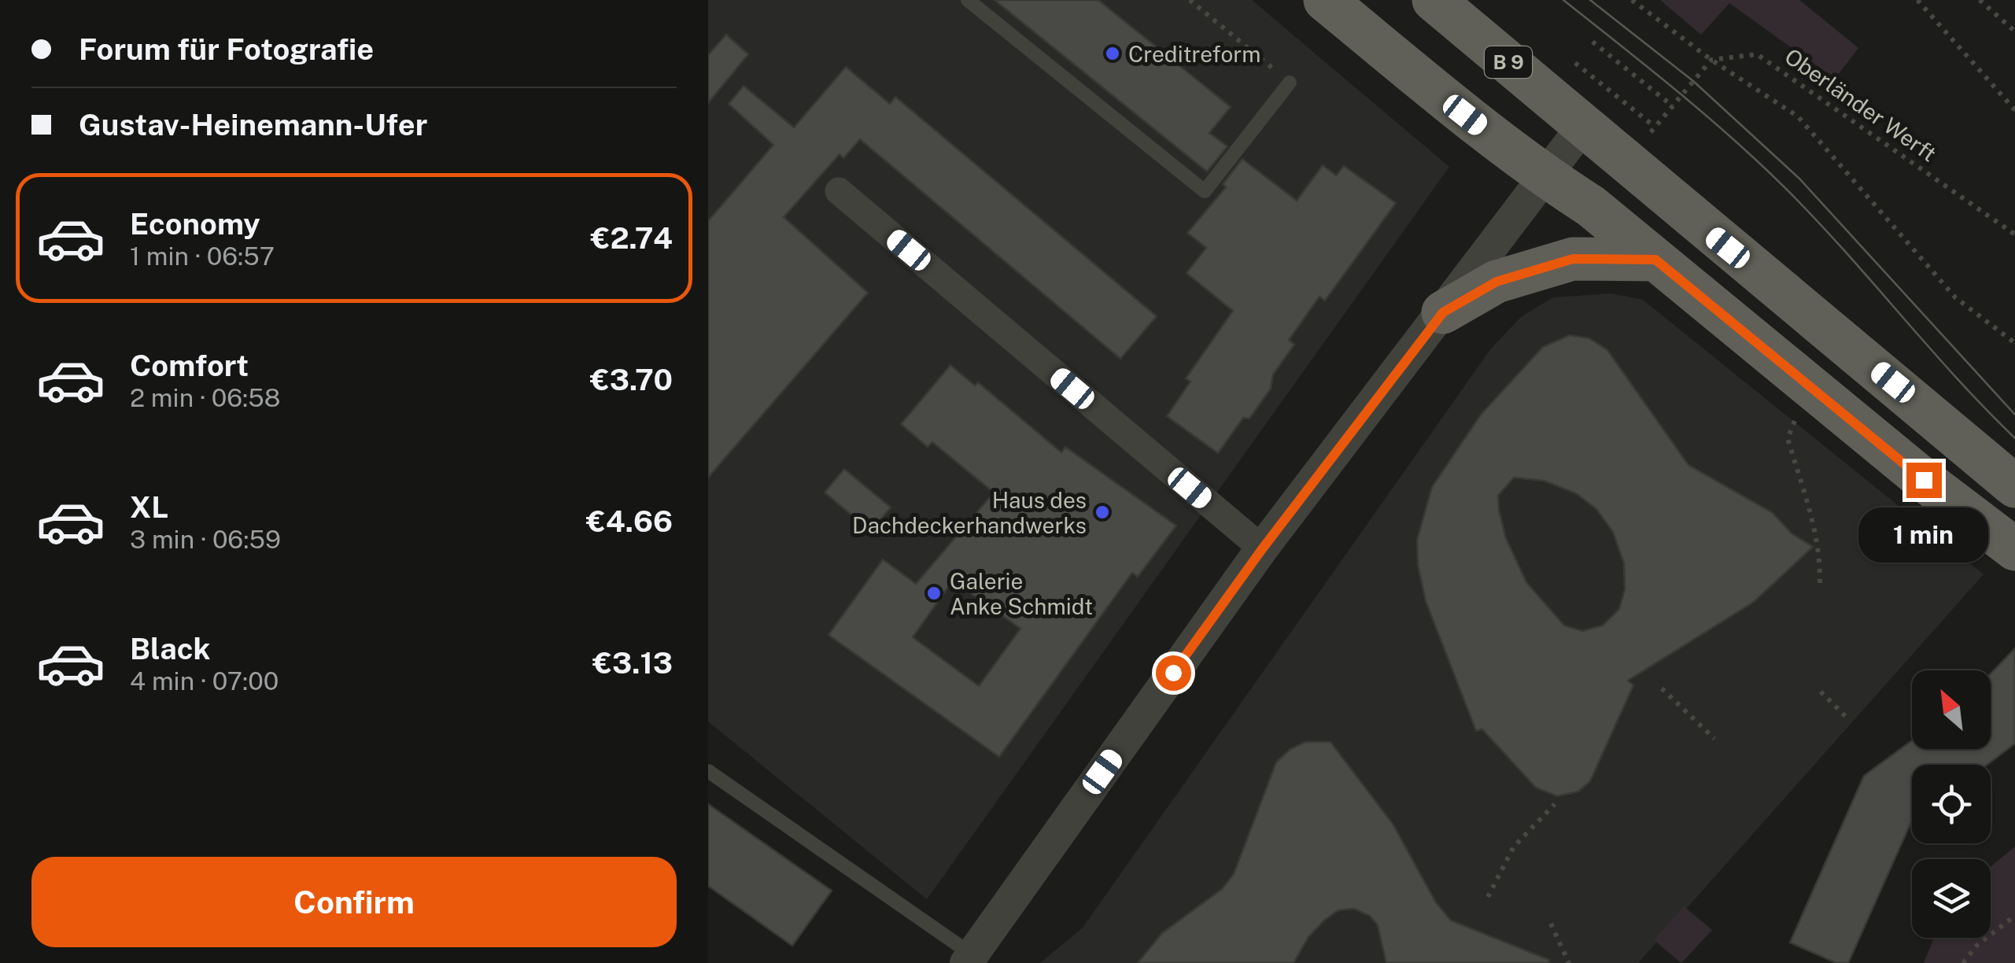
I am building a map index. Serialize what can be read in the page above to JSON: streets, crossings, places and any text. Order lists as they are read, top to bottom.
{
  "streets": {
    "main road": ["B 9"],
    "path": ["Oberländer Werft"]
  },
  "places": ["Creditreform", "Haus des Dachdeckerhandwerks", "Galerie Anke Schmidt"],
  "north": "top left",
  "page": {
    "banner": ["Forum für Fotografie", "Gustav-Heinemann-Ufer"],
    "list": [
      {
        "name": "Economy",
        "note": "1 min · 06:57",
        "value": "€2.74"
      },
      {
        "name": "Comfort",
        "note": "2 min · 06:58",
        "value": "€3.70"
      },
      {
        "name": "XL",
        "note": "3 min · 06:59",
        "value": "€4.66"
      },
      {
        "name": "Black",
        "note": "4 min · 07:00",
        "value": "€3.13"
      }
    ],
    "bubble": "1 min",
    "buttons": "Confirm"
  }
}
